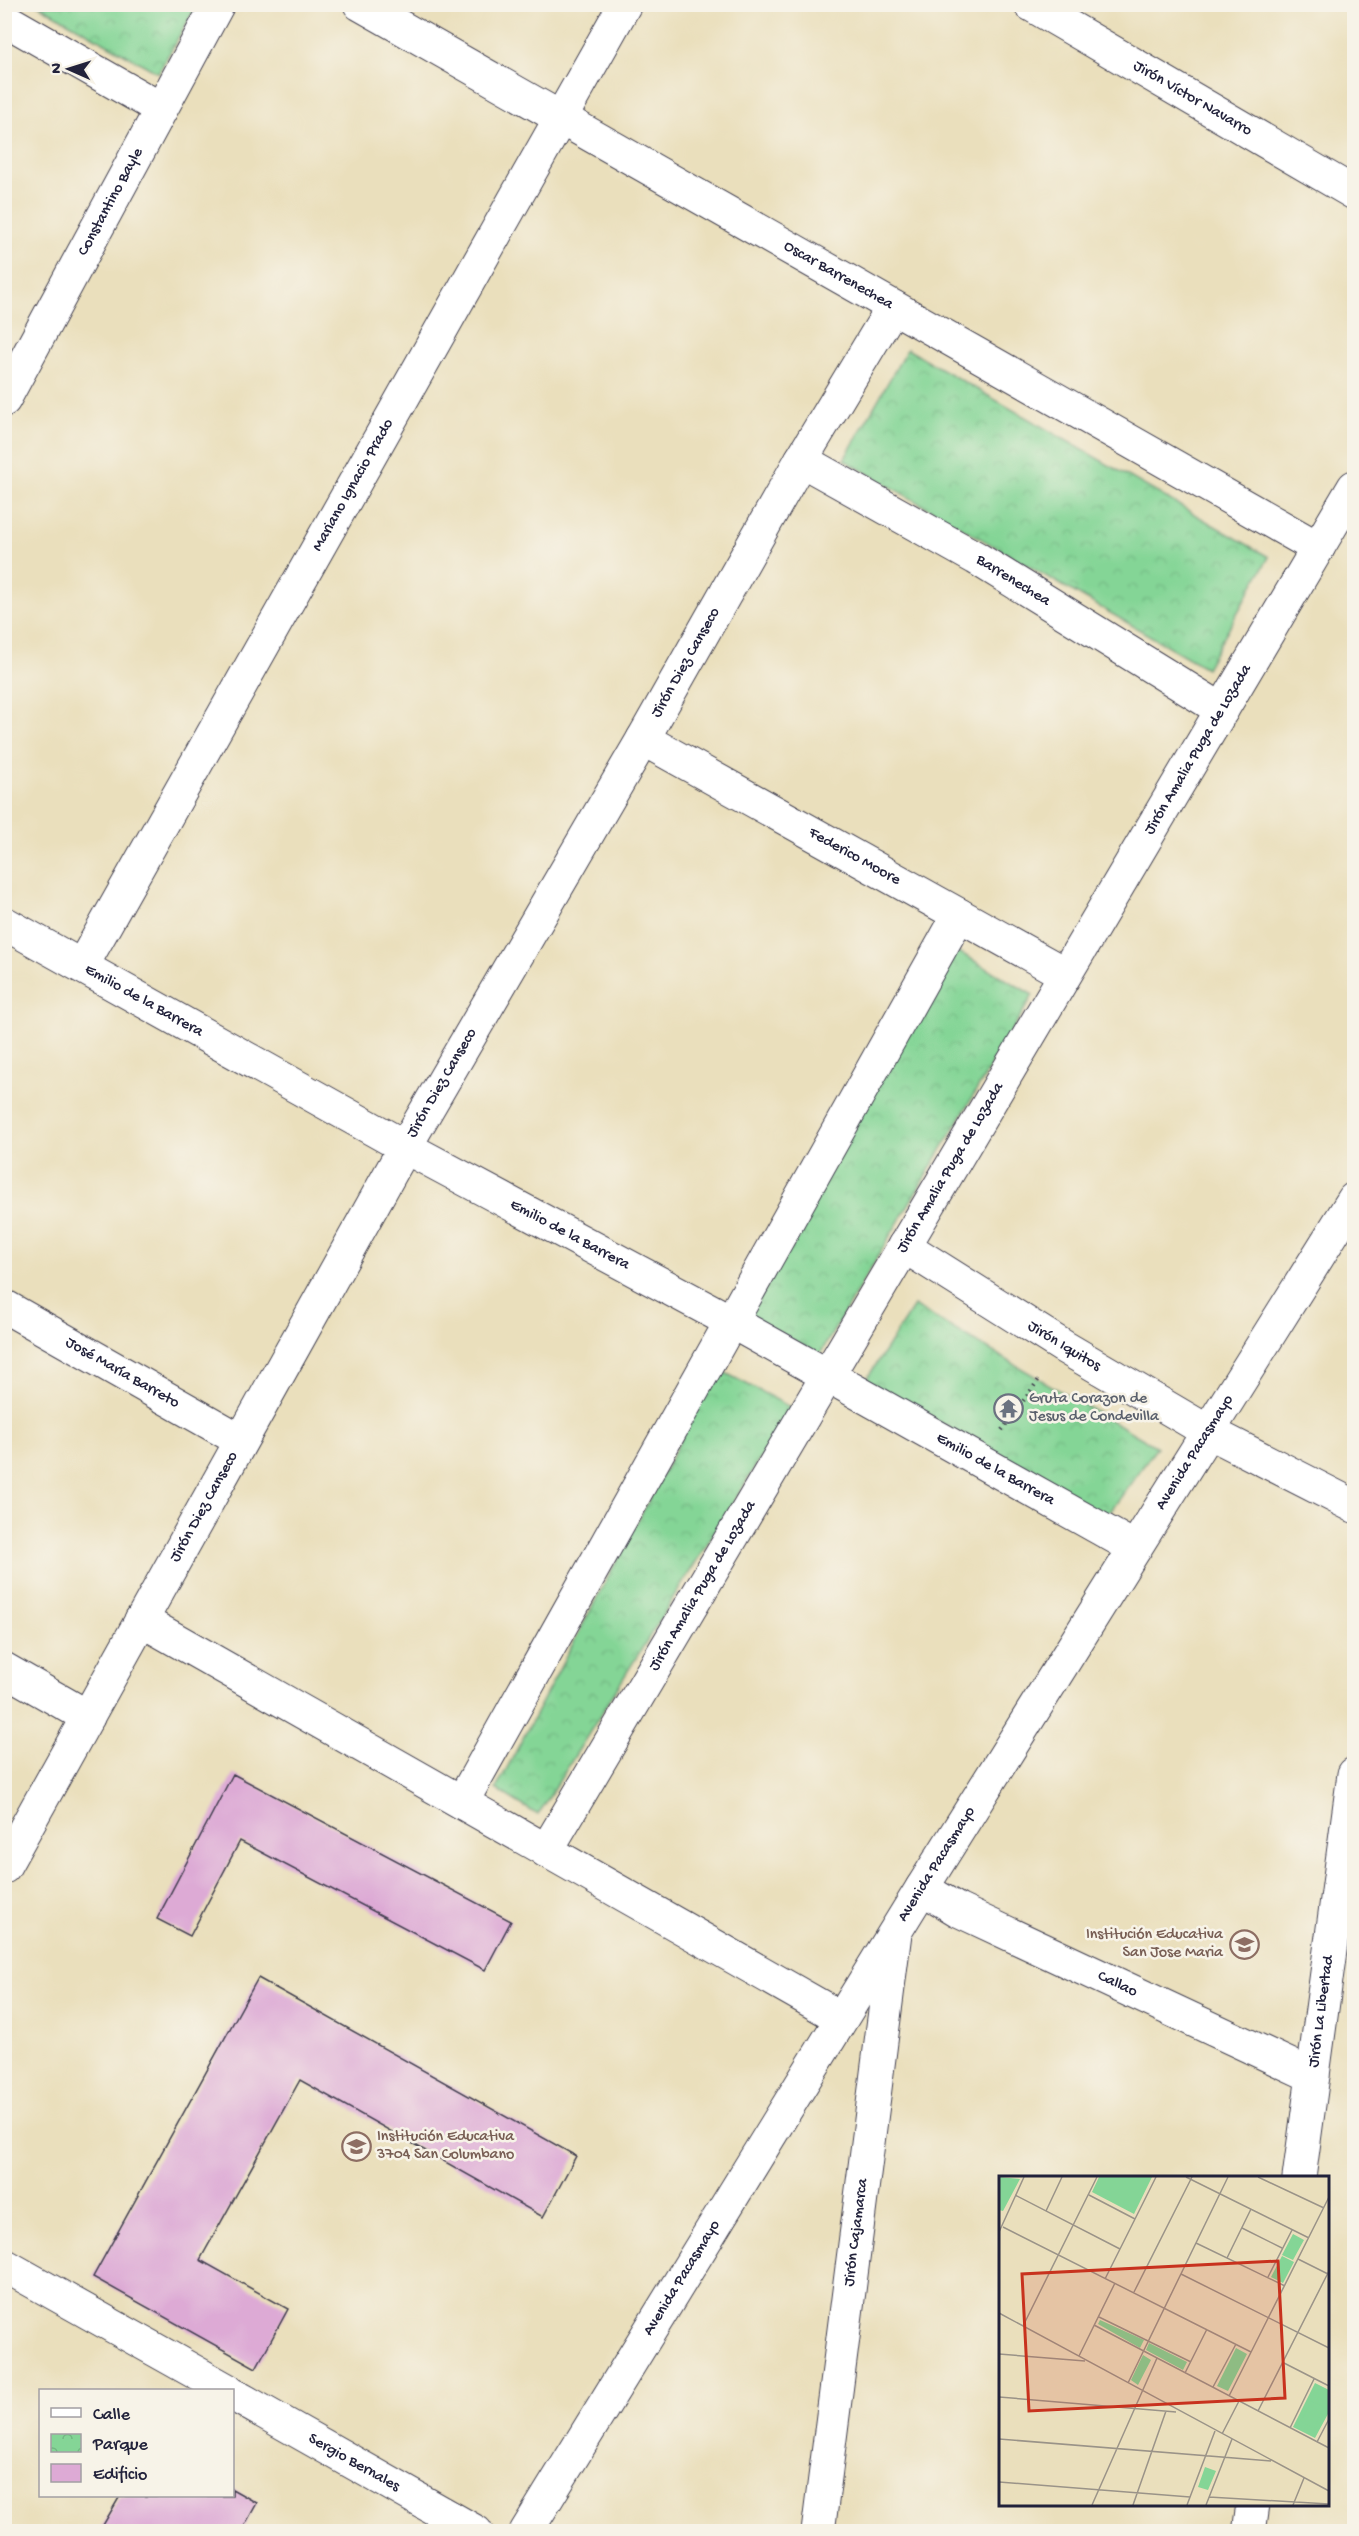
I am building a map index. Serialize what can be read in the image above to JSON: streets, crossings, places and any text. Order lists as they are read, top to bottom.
{
  "streets": {
    "street": [
      "Jirón Víctor Navarro",
      "Constantino Bayle",
      "Oscar Barrenechea",
      "Mariano Ignacio Prado",
      "Barrenechea",
      "Jirón Diez Canseco",
      "Jirón Amalia Puga de Lozada",
      "Federico Moore",
      "Emilio de la Barrera",
      "Jirón Iquitos",
      "José María Barreto",
      "Avenida Pacasmayo",
      "Callao",
      "Jirón La Libertad",
      "Jirón Cajamarca",
      "Sergio Bernales"
    ]
  },
  "crossings": [
    ["Oscar Barrenechea", "Mariano Ignacio Prado"],
    ["Oscar Barrenechea", "Jirón Diez Canseco"],
    ["Oscar Barrenechea", "Jirón Amalia Puga de Lozada"],
    ["Mariano Ignacio Prado", "Emilio de la Barrera"],
    ["Barrenechea", "Jirón Diez Canseco"],
    ["Barrenechea", "Jirón Amalia Puga de Lozada"],
    ["Jirón Diez Canseco", "Federico Moore"],
    ["Jirón Diez Canseco", "Emilio de la Barrera"],
    ["Jirón Diez Canseco", "José María Barreto"],
    ["Jirón Amalia Puga de Lozada", "Federico Moore"],
    ["Jirón Amalia Puga de Lozada", "Emilio de la Barrera"],
    ["Jirón Amalia Puga de Lozada", "Jirón Iquitos"],
    ["Emilio de la Barrera", "Avenida Pacasmayo"],
    ["Jirón Iquitos", "Avenida Pacasmayo"],
    ["Avenida Pacasmayo", "Callao"],
    ["Avenida Pacasmayo", "Jirón Cajamarca"],
    ["Callao", "Jirón La Libertad"]
  ],
  "places": {
    "temple": ["Gruta Corazon de Jesus de Condevilla"],
    "school or university": ["Institución Educativa San Jose Maria", "Institución Educativa 3704 San Columbano"]
  },
  "legend": ["Calle", "Parque", "Edificio"],
  "north": "left"
}
